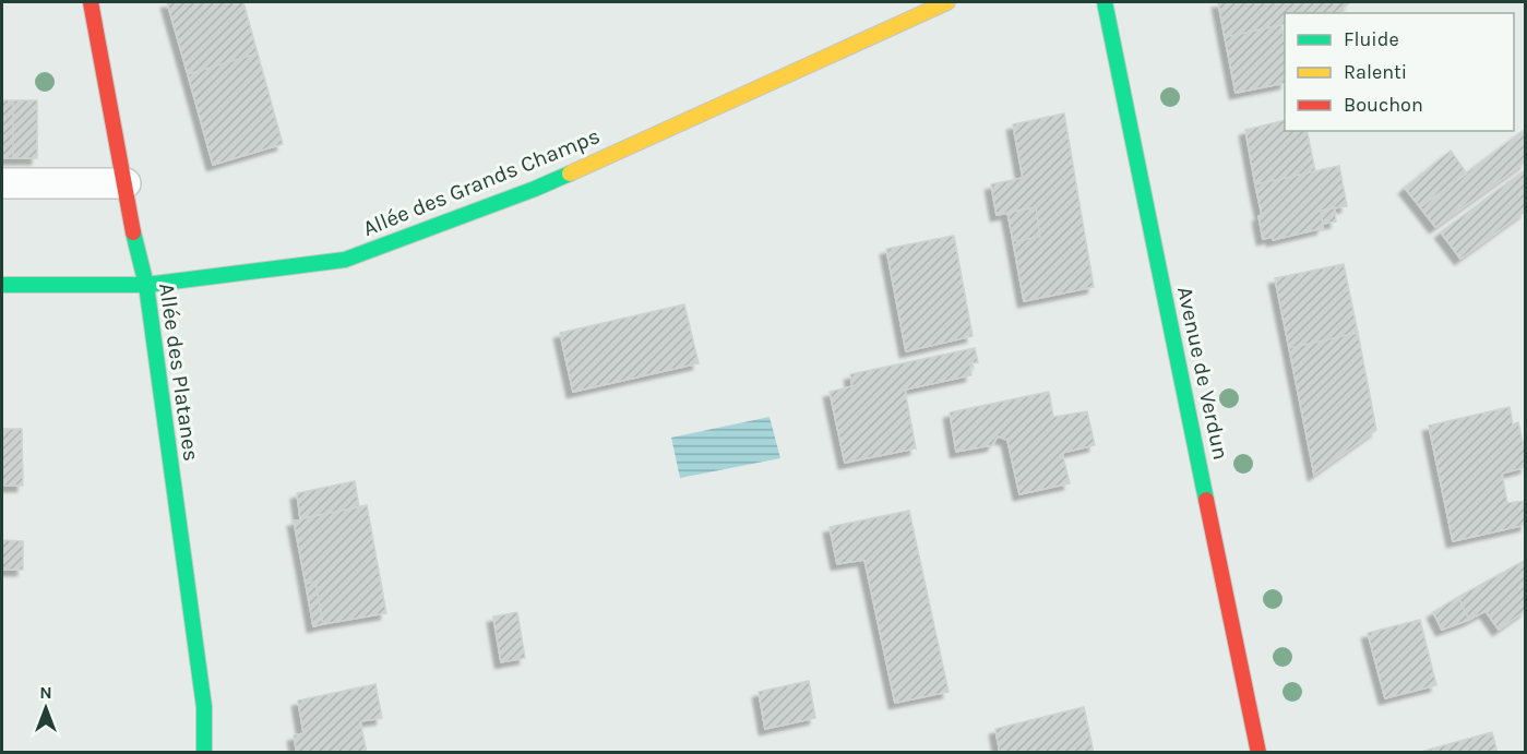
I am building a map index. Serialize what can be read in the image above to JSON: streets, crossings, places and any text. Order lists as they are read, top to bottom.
{
  "streets": {
    "street": ["Allée des Grands Champs", "Allée des Platanes", "Avenue de Verdun"]
  },
  "crossings": [
    ["Allée des Grands Champs", "Allée des Platanes"]
  ],
  "legend": ["Fluide", "Ralenti", "Bouchon"],
  "north": "top"
}
